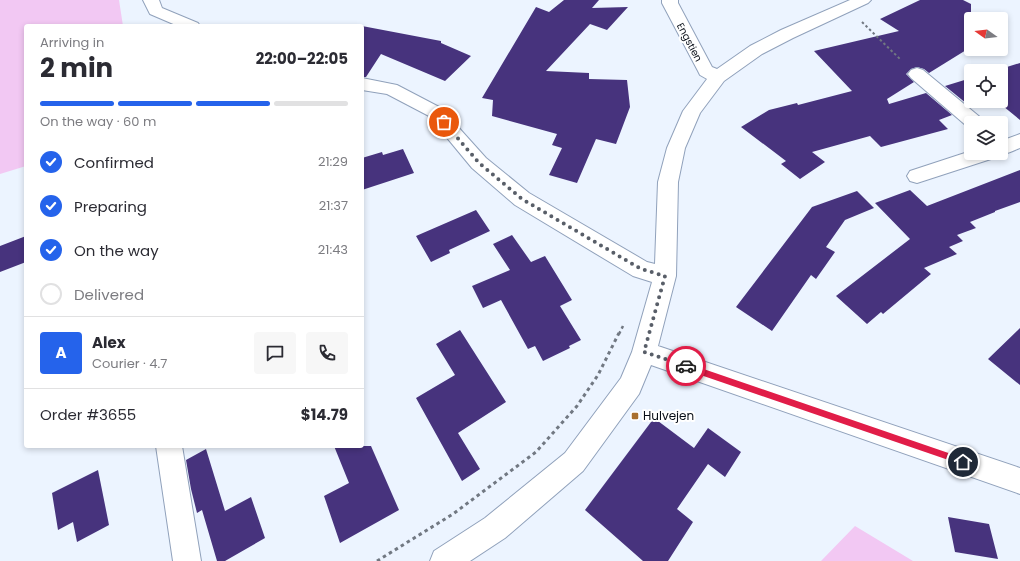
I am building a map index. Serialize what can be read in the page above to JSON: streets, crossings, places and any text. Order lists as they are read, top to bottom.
{
  "streets": {
    "street": ["Engstien"]
  },
  "places": {
    "transit": ["Hulvejen"]
  },
  "north": "left",
  "page": {
    "heading": ["2 min", "Arriving in", "22:00–22:05"],
    "panel": [
      "Alex",
      "Courier · 4.7",
      "Order #3655",
      "$14.79"
    ],
    "bar": "On the way · 60 m",
    "list": [
      ["Confirmed", "21:29"],
      ["Preparing", "21:37"],
      ["On the way", "21:43"],
      "Delivered"
    ],
    "round": "A"
  }
}
